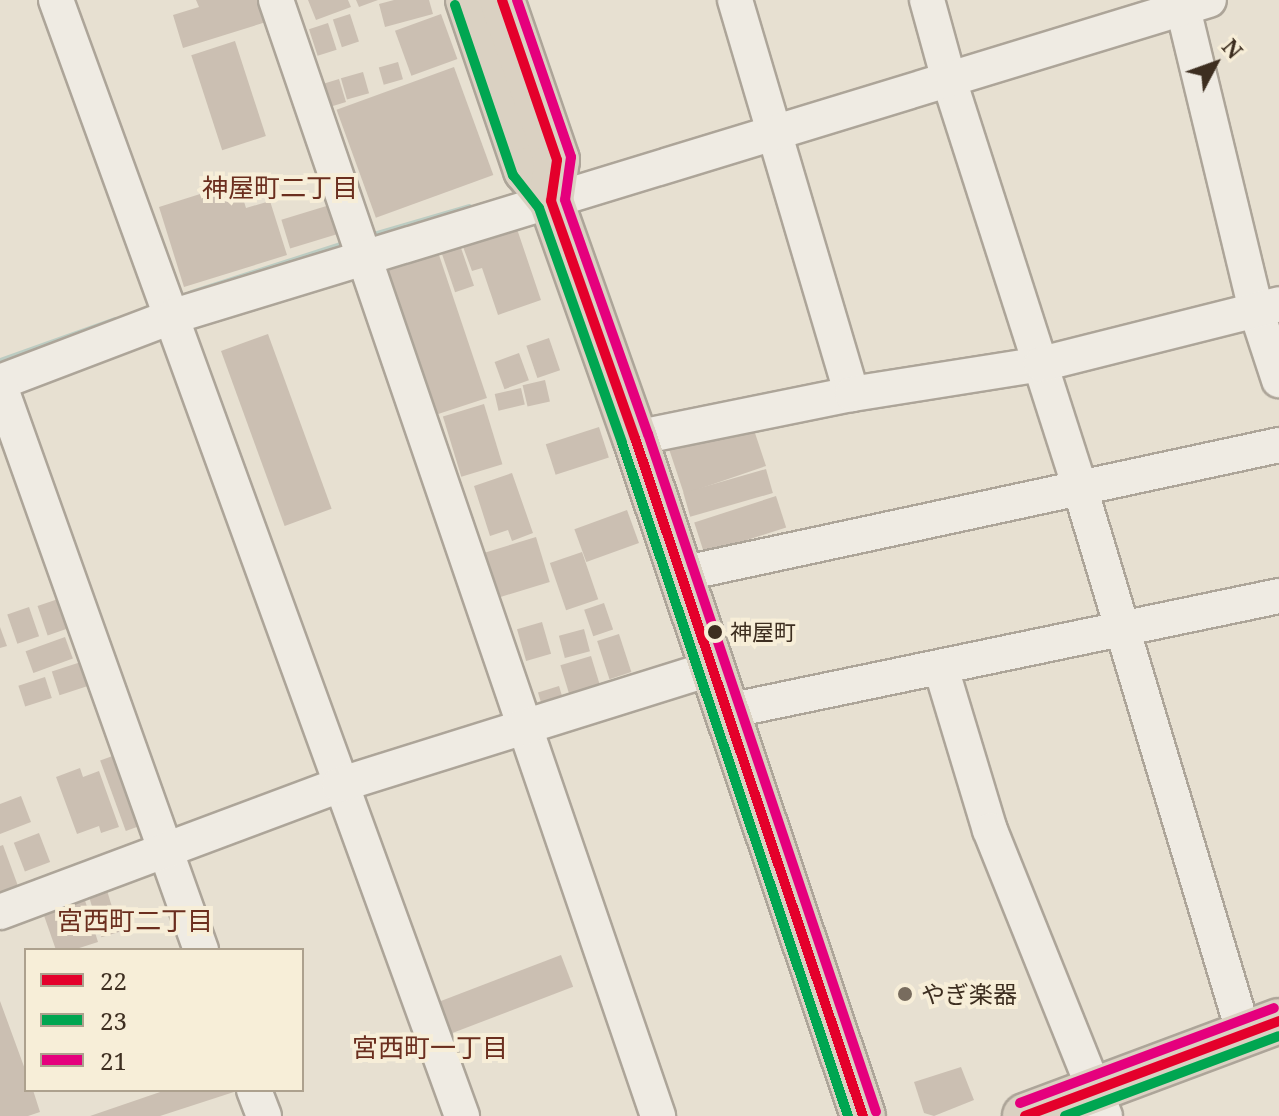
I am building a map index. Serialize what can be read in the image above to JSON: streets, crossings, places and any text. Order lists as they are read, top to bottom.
{
  "districts": ["神屋町二丁目", "宮西町二丁目", "宮西町一丁目"],
  "places": ["神屋町", "やぎ楽器"],
  "lines": ["transit line 22", "transit line 21", "transit line 23"],
  "legend": ["22", "23", "21"],
  "north": "top right"
}
